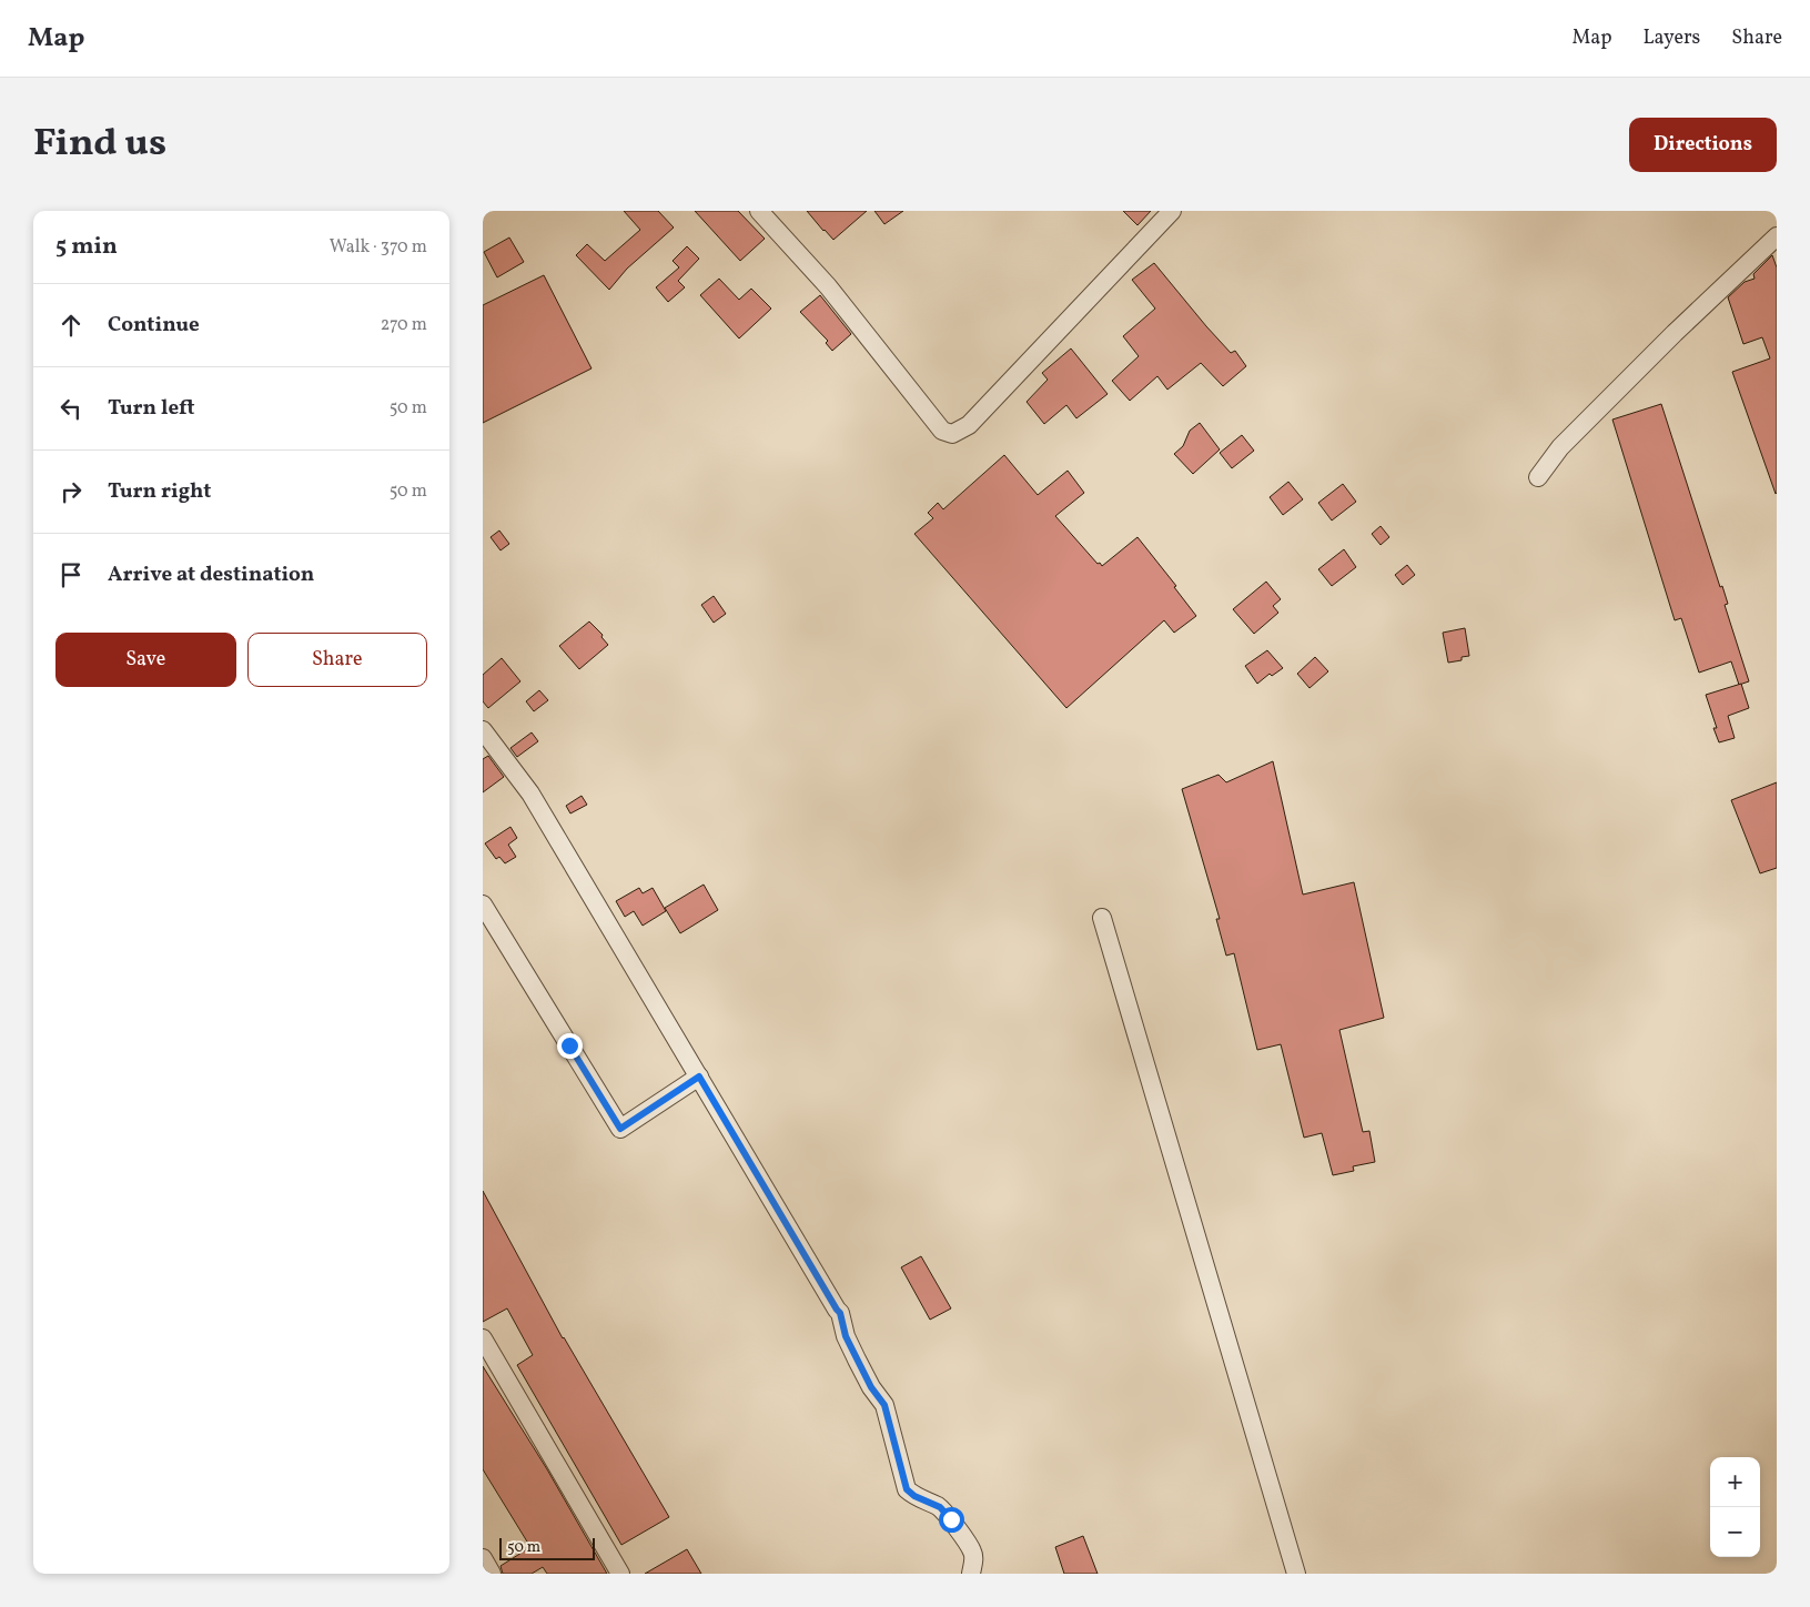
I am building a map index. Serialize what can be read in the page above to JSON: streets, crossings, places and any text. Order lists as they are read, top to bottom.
{
  "scale_bar": "50 m",
  "page": {
    "header": "Map",
    "nav": ["Map", "Layers", "Share"],
    "title": "Find us",
    "buttons": [
      "Directions",
      ["Save", "Share"]
    ],
    "heading": ["5 min", "Walk · 370 m"],
    "list": [
      ["Continue", "270 m"],
      ["Turn left", "50 m"],
      ["Turn right", "50 m"],
      "Arrive at destination"
    ],
    "map_buttons": ["+", "−"],
    "scale": "50 m"
  }
}
